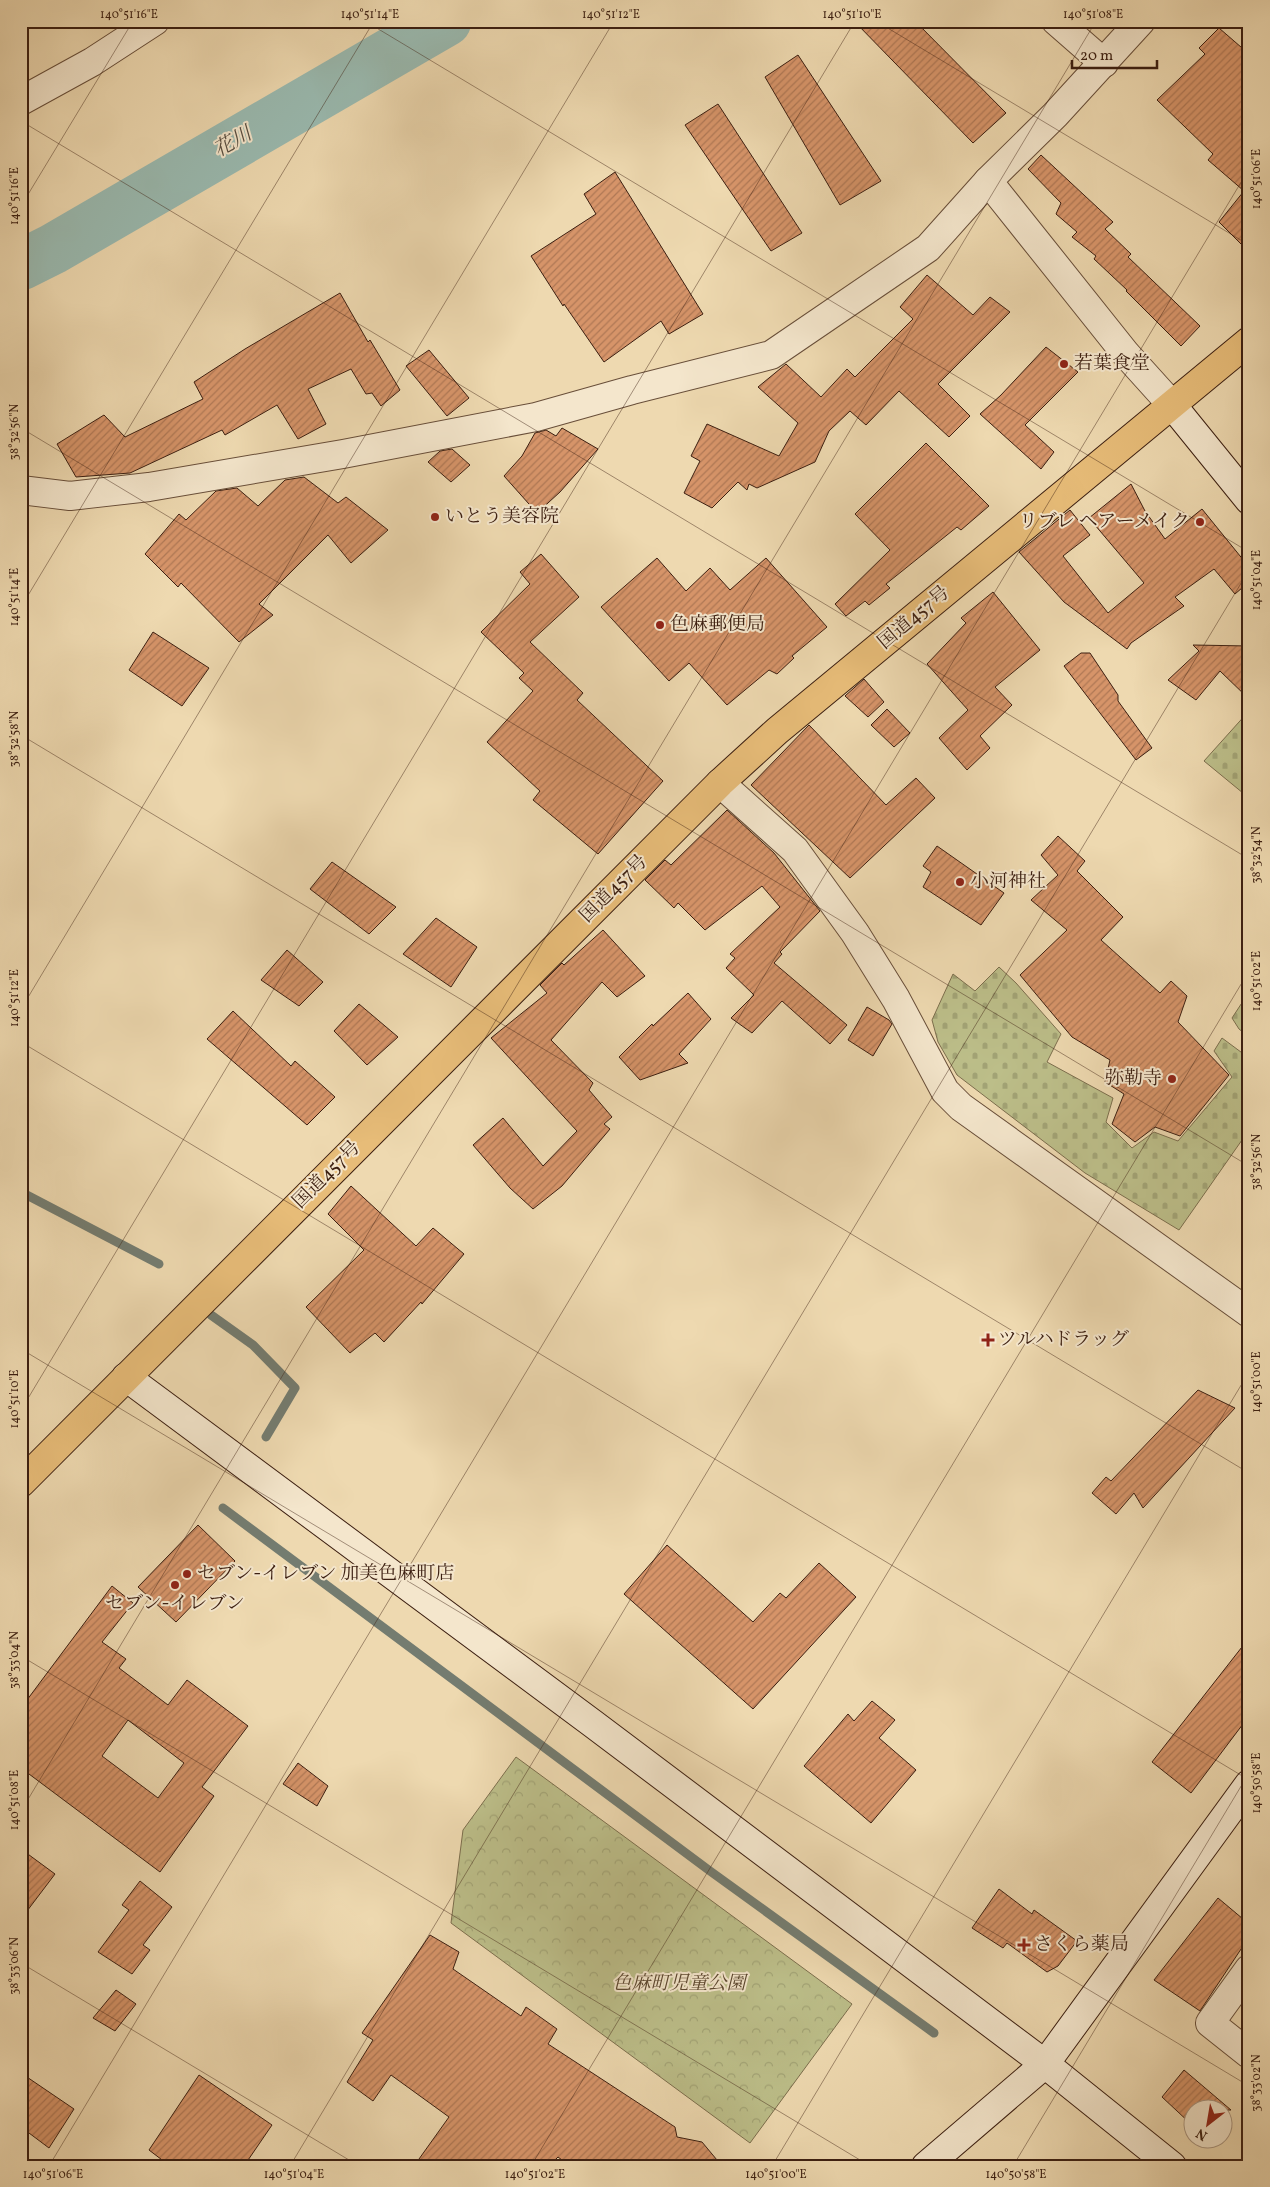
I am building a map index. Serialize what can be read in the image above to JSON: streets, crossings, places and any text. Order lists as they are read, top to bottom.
{
  "streets": {
    "highway": ["国道457号"]
  },
  "water": ["花川"],
  "parks": ["色麻町児童公園"],
  "places": {
    "other": [
      "若葉食堂",
      "いとう美容院",
      "リブレ ヘアーメイク",
      "色麻郵便局",
      "小河神社",
      "弥勒寺",
      "セブン-イレブン 加美色麻町店",
      "セブン-イレブン"
    ],
    "health": ["ツルハドラッグ", "さくら薬局"]
  },
  "scale_bar": "20 m",
  "north": "bottom left",
  "coordinates": [
    "140°51'16\"E",
    "140°51'14\"E",
    "140°51'12\"E",
    "140°51'10\"E",
    "140°51'08\"E",
    "140°51'06\"E",
    "38°32'56\"N",
    "140°51'04\"E",
    "38°32'58\"N",
    "38°32'54\"N",
    "140°51'02\"E",
    "140°51'00\"E",
    "38°33'04\"N",
    "140°50'58\"E",
    "38°33'06\"N",
    "38°33'02\"N"
  ]
}
